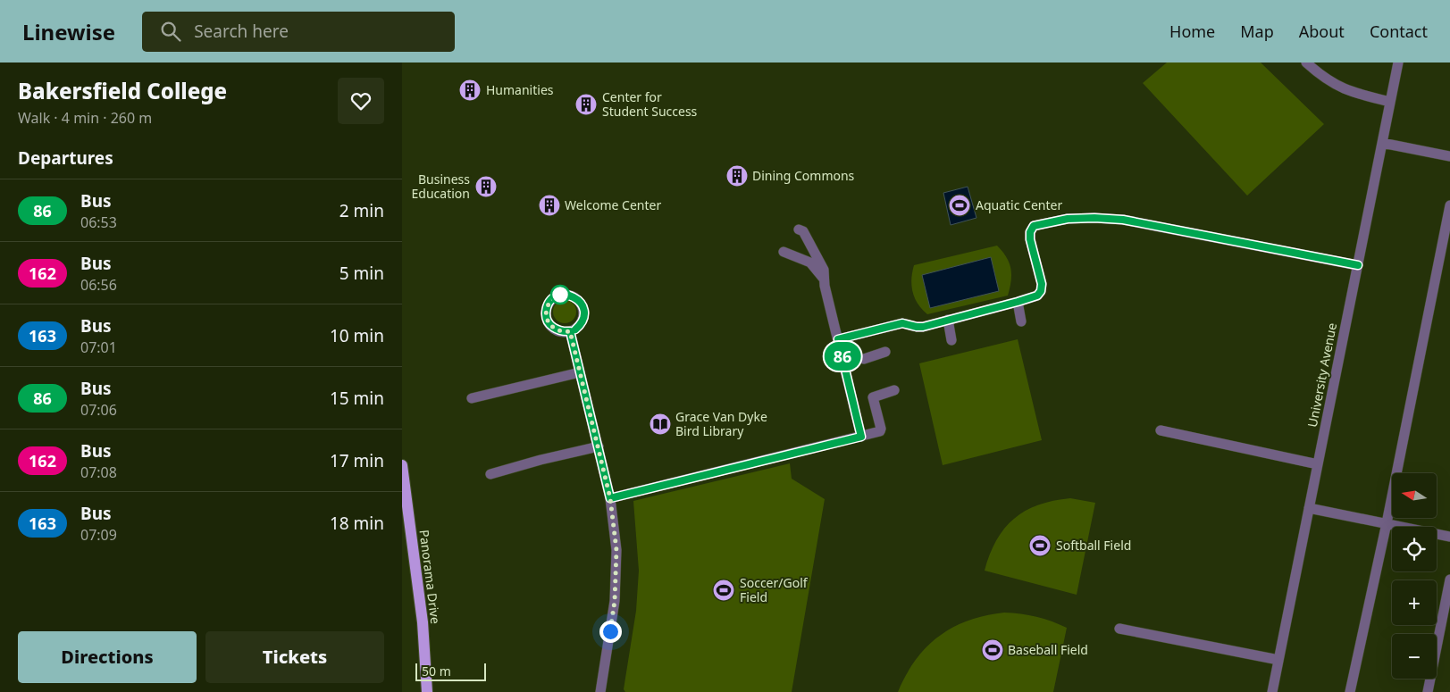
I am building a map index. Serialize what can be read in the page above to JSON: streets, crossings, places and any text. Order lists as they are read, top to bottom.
{
  "streets": {
    "main road": ["Panorama Drive"],
    "street": ["University Avenue"]
  },
  "places": {
    "building": [
      "Humanities",
      "Center for Student Success",
      "Dining Commons",
      "Business Education",
      "Welcome Center"
    ],
    "sports": [
      "Aquatic Center",
      "Softball Field",
      "Soccer/Golf Field",
      "Baseball Field"
    ],
    "library": ["Grace Van Dyke Bird Library"]
  },
  "lines": ["bus line 86"],
  "scale_bar": "50 m",
  "north": "left",
  "page": {
    "header": "Linewise",
    "search": "Search here",
    "nav": [
      "Home",
      "Map",
      "About",
      "Contact"
    ],
    "heading": [
      ["Bakersfield College", "Walk · 4 min · 260 m"],
      "Departures"
    ],
    "on_map": "86",
    "list": [
      {
        "mark": "86",
        "name": "Bus",
        "note": "06:53",
        "value": "2 min"
      },
      {
        "mark": "162",
        "name": "Bus",
        "note": "06:56",
        "value": "5 min"
      },
      {
        "mark": "163",
        "name": "Bus",
        "note": "07:01",
        "value": "10 min"
      },
      {
        "mark": "86",
        "name": "Bus",
        "note": "07:06",
        "value": "15 min"
      },
      {
        "mark": "162",
        "name": "Bus",
        "note": "07:08",
        "value": "17 min"
      },
      {
        "mark": "163",
        "name": "Bus",
        "note": "07:09",
        "value": "18 min"
      }
    ],
    "map_buttons": ["+", "−"],
    "buttons": ["Directions", "Tickets"],
    "scale": "50 m"
  }
}
